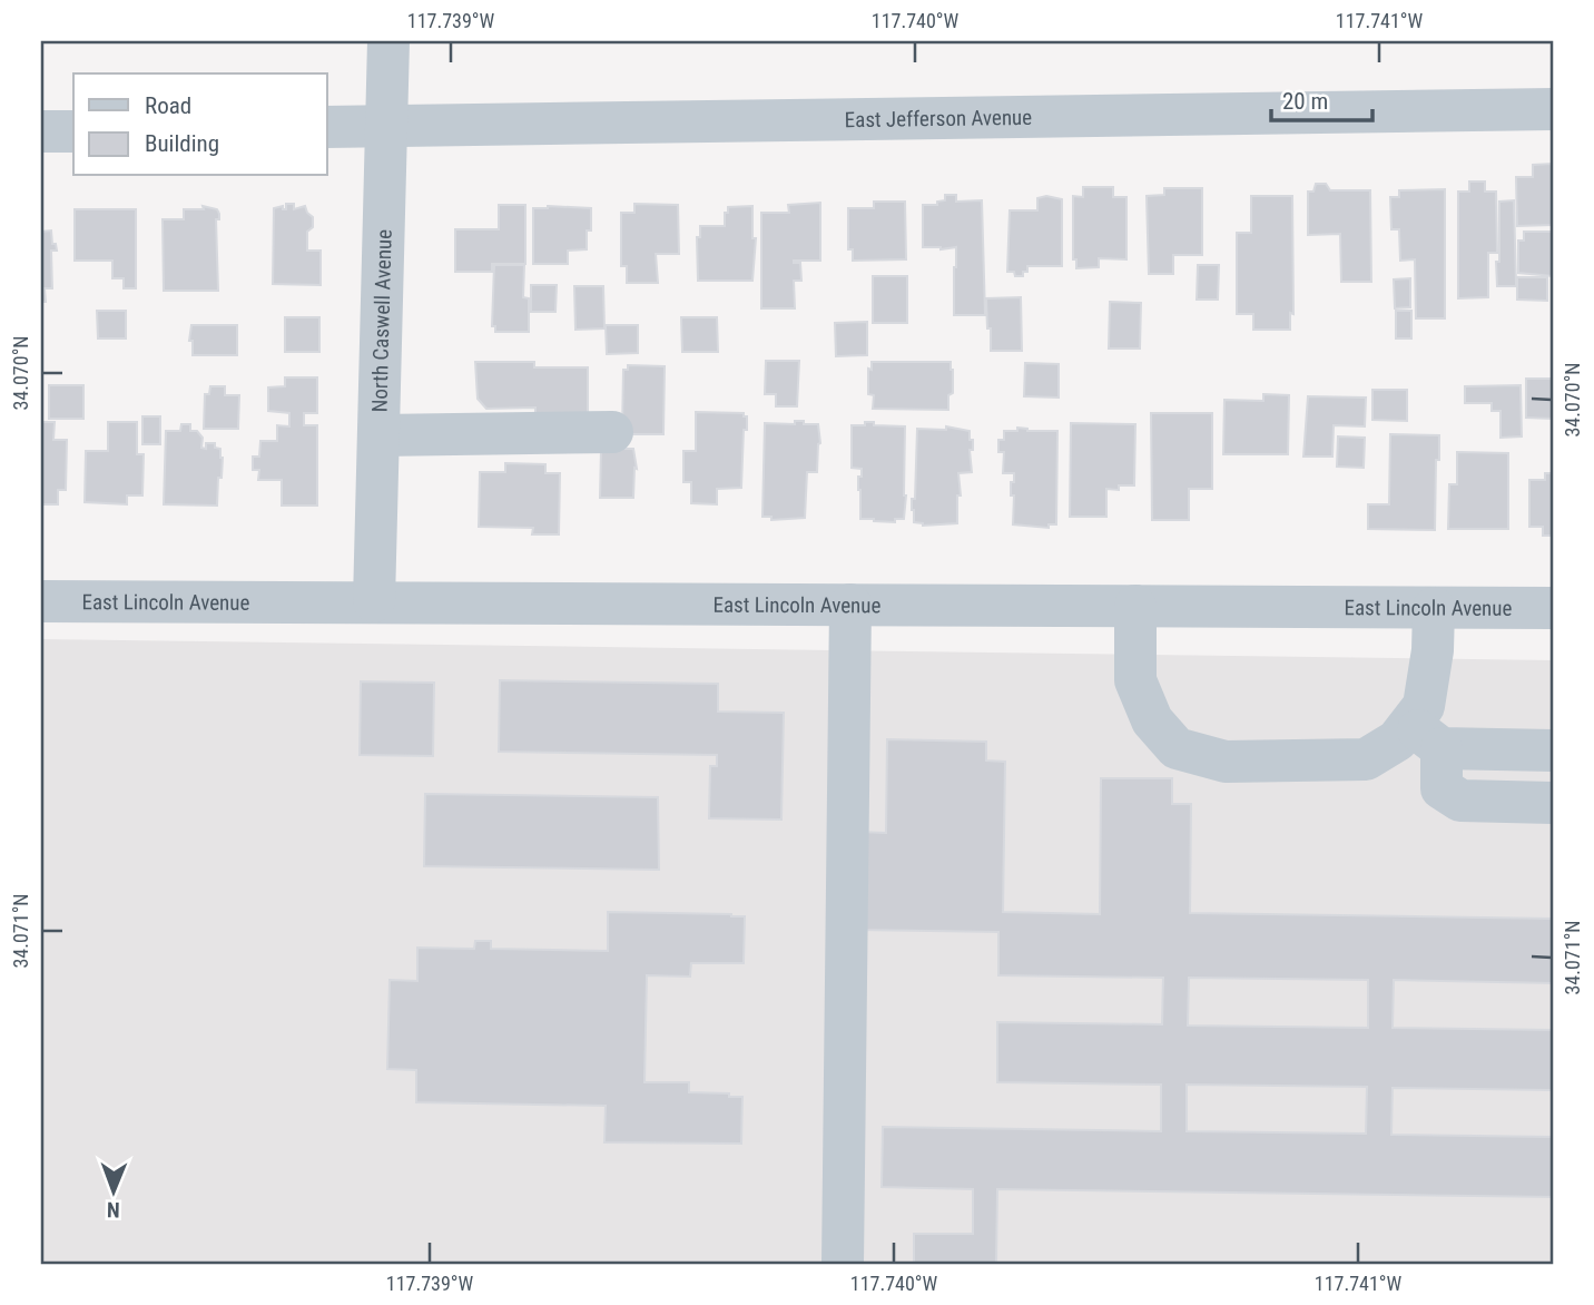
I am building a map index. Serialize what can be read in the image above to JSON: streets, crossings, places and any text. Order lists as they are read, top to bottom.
{
  "streets": {
    "street": ["East Jefferson Avenue", "North Caswell Avenue", "East Lincoln Avenue"]
  },
  "crossings": [
    ["East Jefferson Avenue", "North Caswell Avenue"],
    ["North Caswell Avenue", "East Lincoln Avenue"]
  ],
  "legend": ["Road", "Building"],
  "scale_bar": "20 m",
  "north": "bottom",
  "coordinates": [
    "117.739°W",
    "117.740°W",
    "117.741°W",
    "34.070°N",
    "34.071°N"
  ]
}
